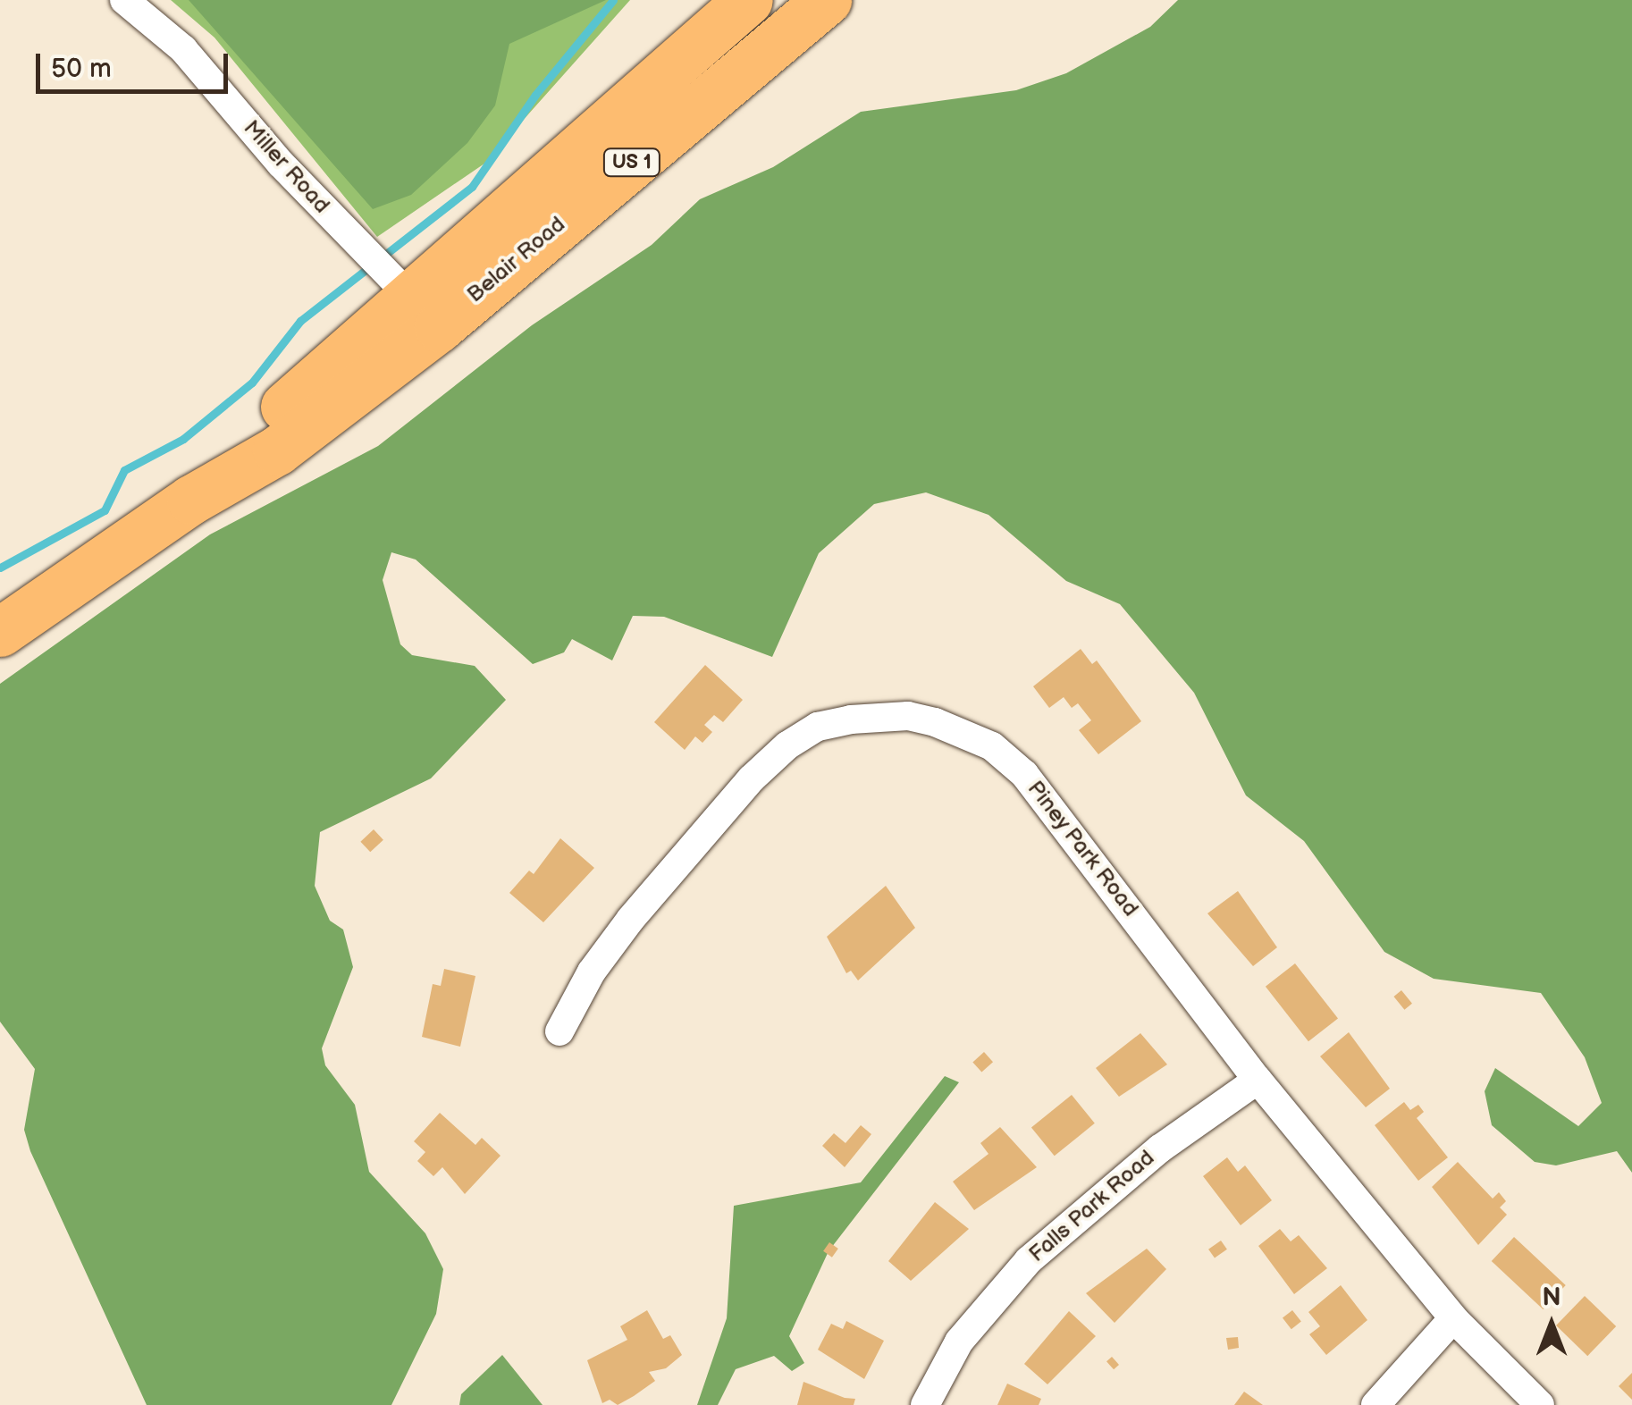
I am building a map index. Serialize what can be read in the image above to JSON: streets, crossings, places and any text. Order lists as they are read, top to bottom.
{
  "streets": {
    "highway": ["US 1", "Belair Road"],
    "street": ["Miller Road", "Piney Park Road", "Falls Park Road"]
  },
  "crossings": [
    ["Miller Road", "Belair Road"],
    ["Piney Park Road", "Falls Park Road"]
  ],
  "scale_bar": "50 m",
  "north": "top"
}
